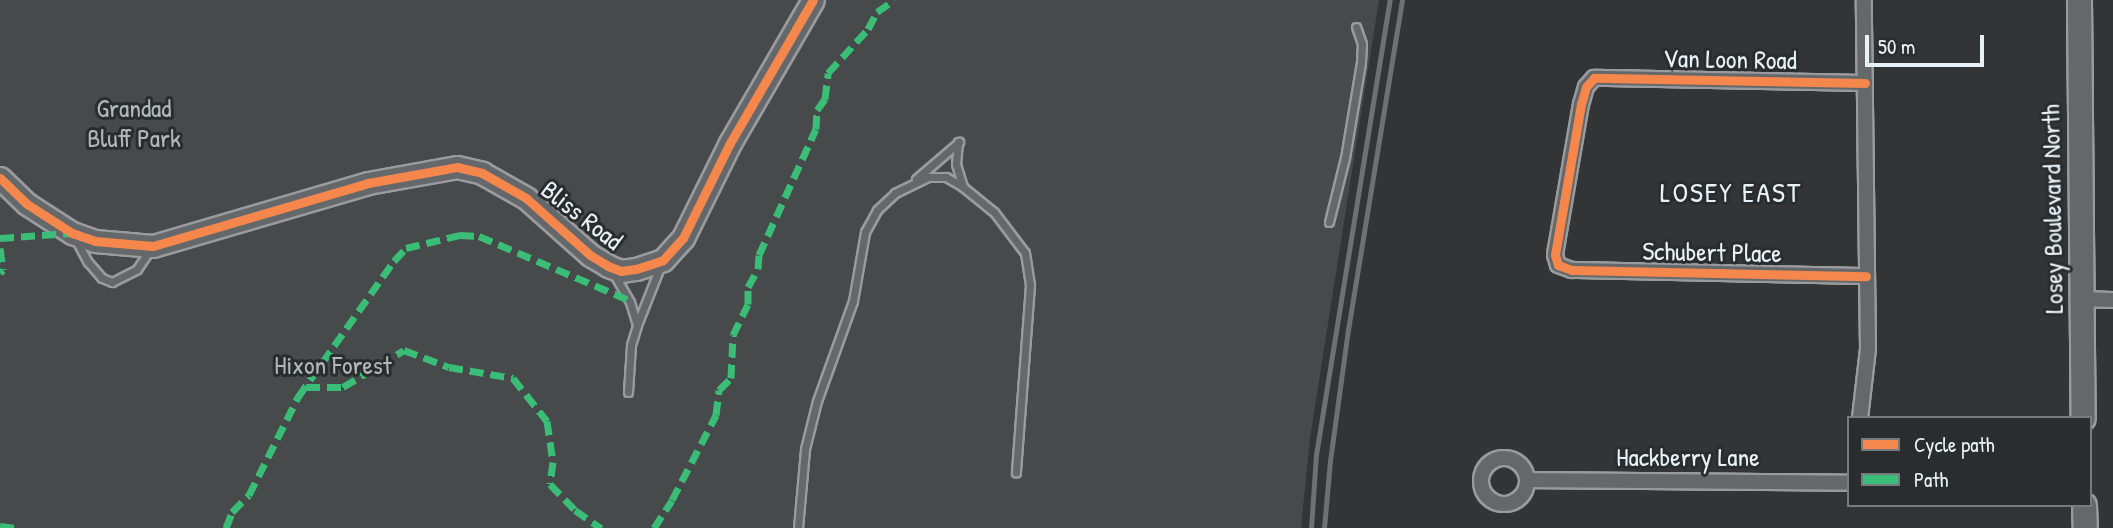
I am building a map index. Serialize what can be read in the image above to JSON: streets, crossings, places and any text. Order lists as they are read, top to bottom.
{
  "streets": {
    "main road": ["Losey Boulevard North"],
    "street": [
      "Van Loon Road",
      "Bliss Road",
      "Schubert Place",
      "Hackberry Lane"
    ]
  },
  "crossings": [
    ["Van Loon Road", "Schubert Place"]
  ],
  "districts": ["LOSEY EAST"],
  "parks": ["Grandad Bluff Park", "Hixon Forest"],
  "legend": ["Cycle path", "Path"],
  "scale_bar": "50 m"
}
